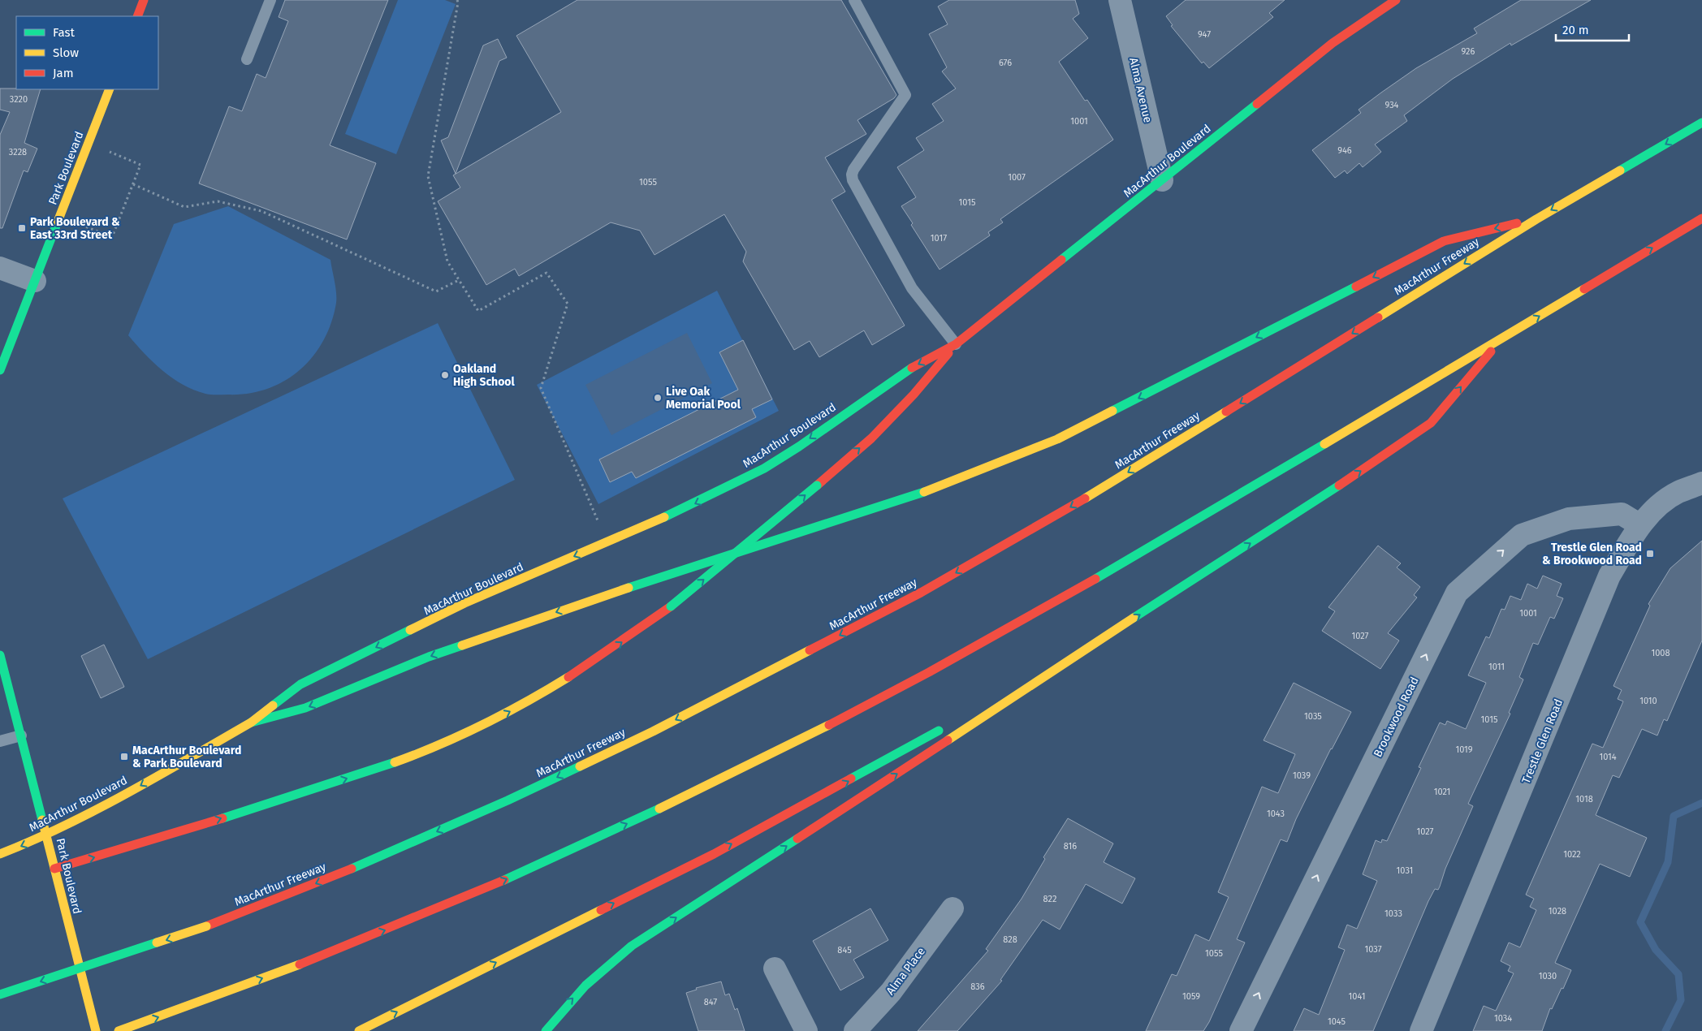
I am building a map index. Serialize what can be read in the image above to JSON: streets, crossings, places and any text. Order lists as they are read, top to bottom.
{
  "streets": {
    "main road": ["MacArthur Boulevard", "Park Boulevard", "MacArthur Freeway"],
    "street": [
      "Alma Avenue",
      "Brookwood Road",
      "Trestle Glen Road",
      "Alma Place"
    ]
  },
  "crossings": [
    ["Alma Avenue", "MacArthur Boulevard"],
    ["MacArthur Boulevard", "Park Boulevard"],
    ["Brookwood Road", "Trestle Glen Road"]
  ],
  "one_way": ["Brookwood Road"],
  "places": {
    "transit": ["Park Boulevard & East 33rd Street", "Trestle Glen Road & Brookwood Road", "MacArthur Boulevard & Park Boulevard"],
    "other": ["Oakland High School", "Live Oak Memorial Pool"]
  },
  "house_numbers": [
    "947",
    "926",
    "676",
    "3220",
    "934",
    "1001",
    "946",
    "3228",
    "1007",
    "1055",
    "1015",
    "1017",
    "1001",
    "1027",
    "1008",
    "1011",
    "1010",
    "1035",
    "1015",
    "1019",
    "1014",
    "1039",
    "1021",
    "1018",
    "1043",
    "1027",
    "816",
    "1022",
    "1031",
    "822",
    "1028",
    "1033",
    "828",
    "1037",
    "845",
    "1055",
    "1030",
    "836",
    "1059",
    "1041",
    "847",
    "1034",
    "1045"
  ],
  "legend": ["Fast", "Slow", "Jam"],
  "scale_bar": "20 m"
}
